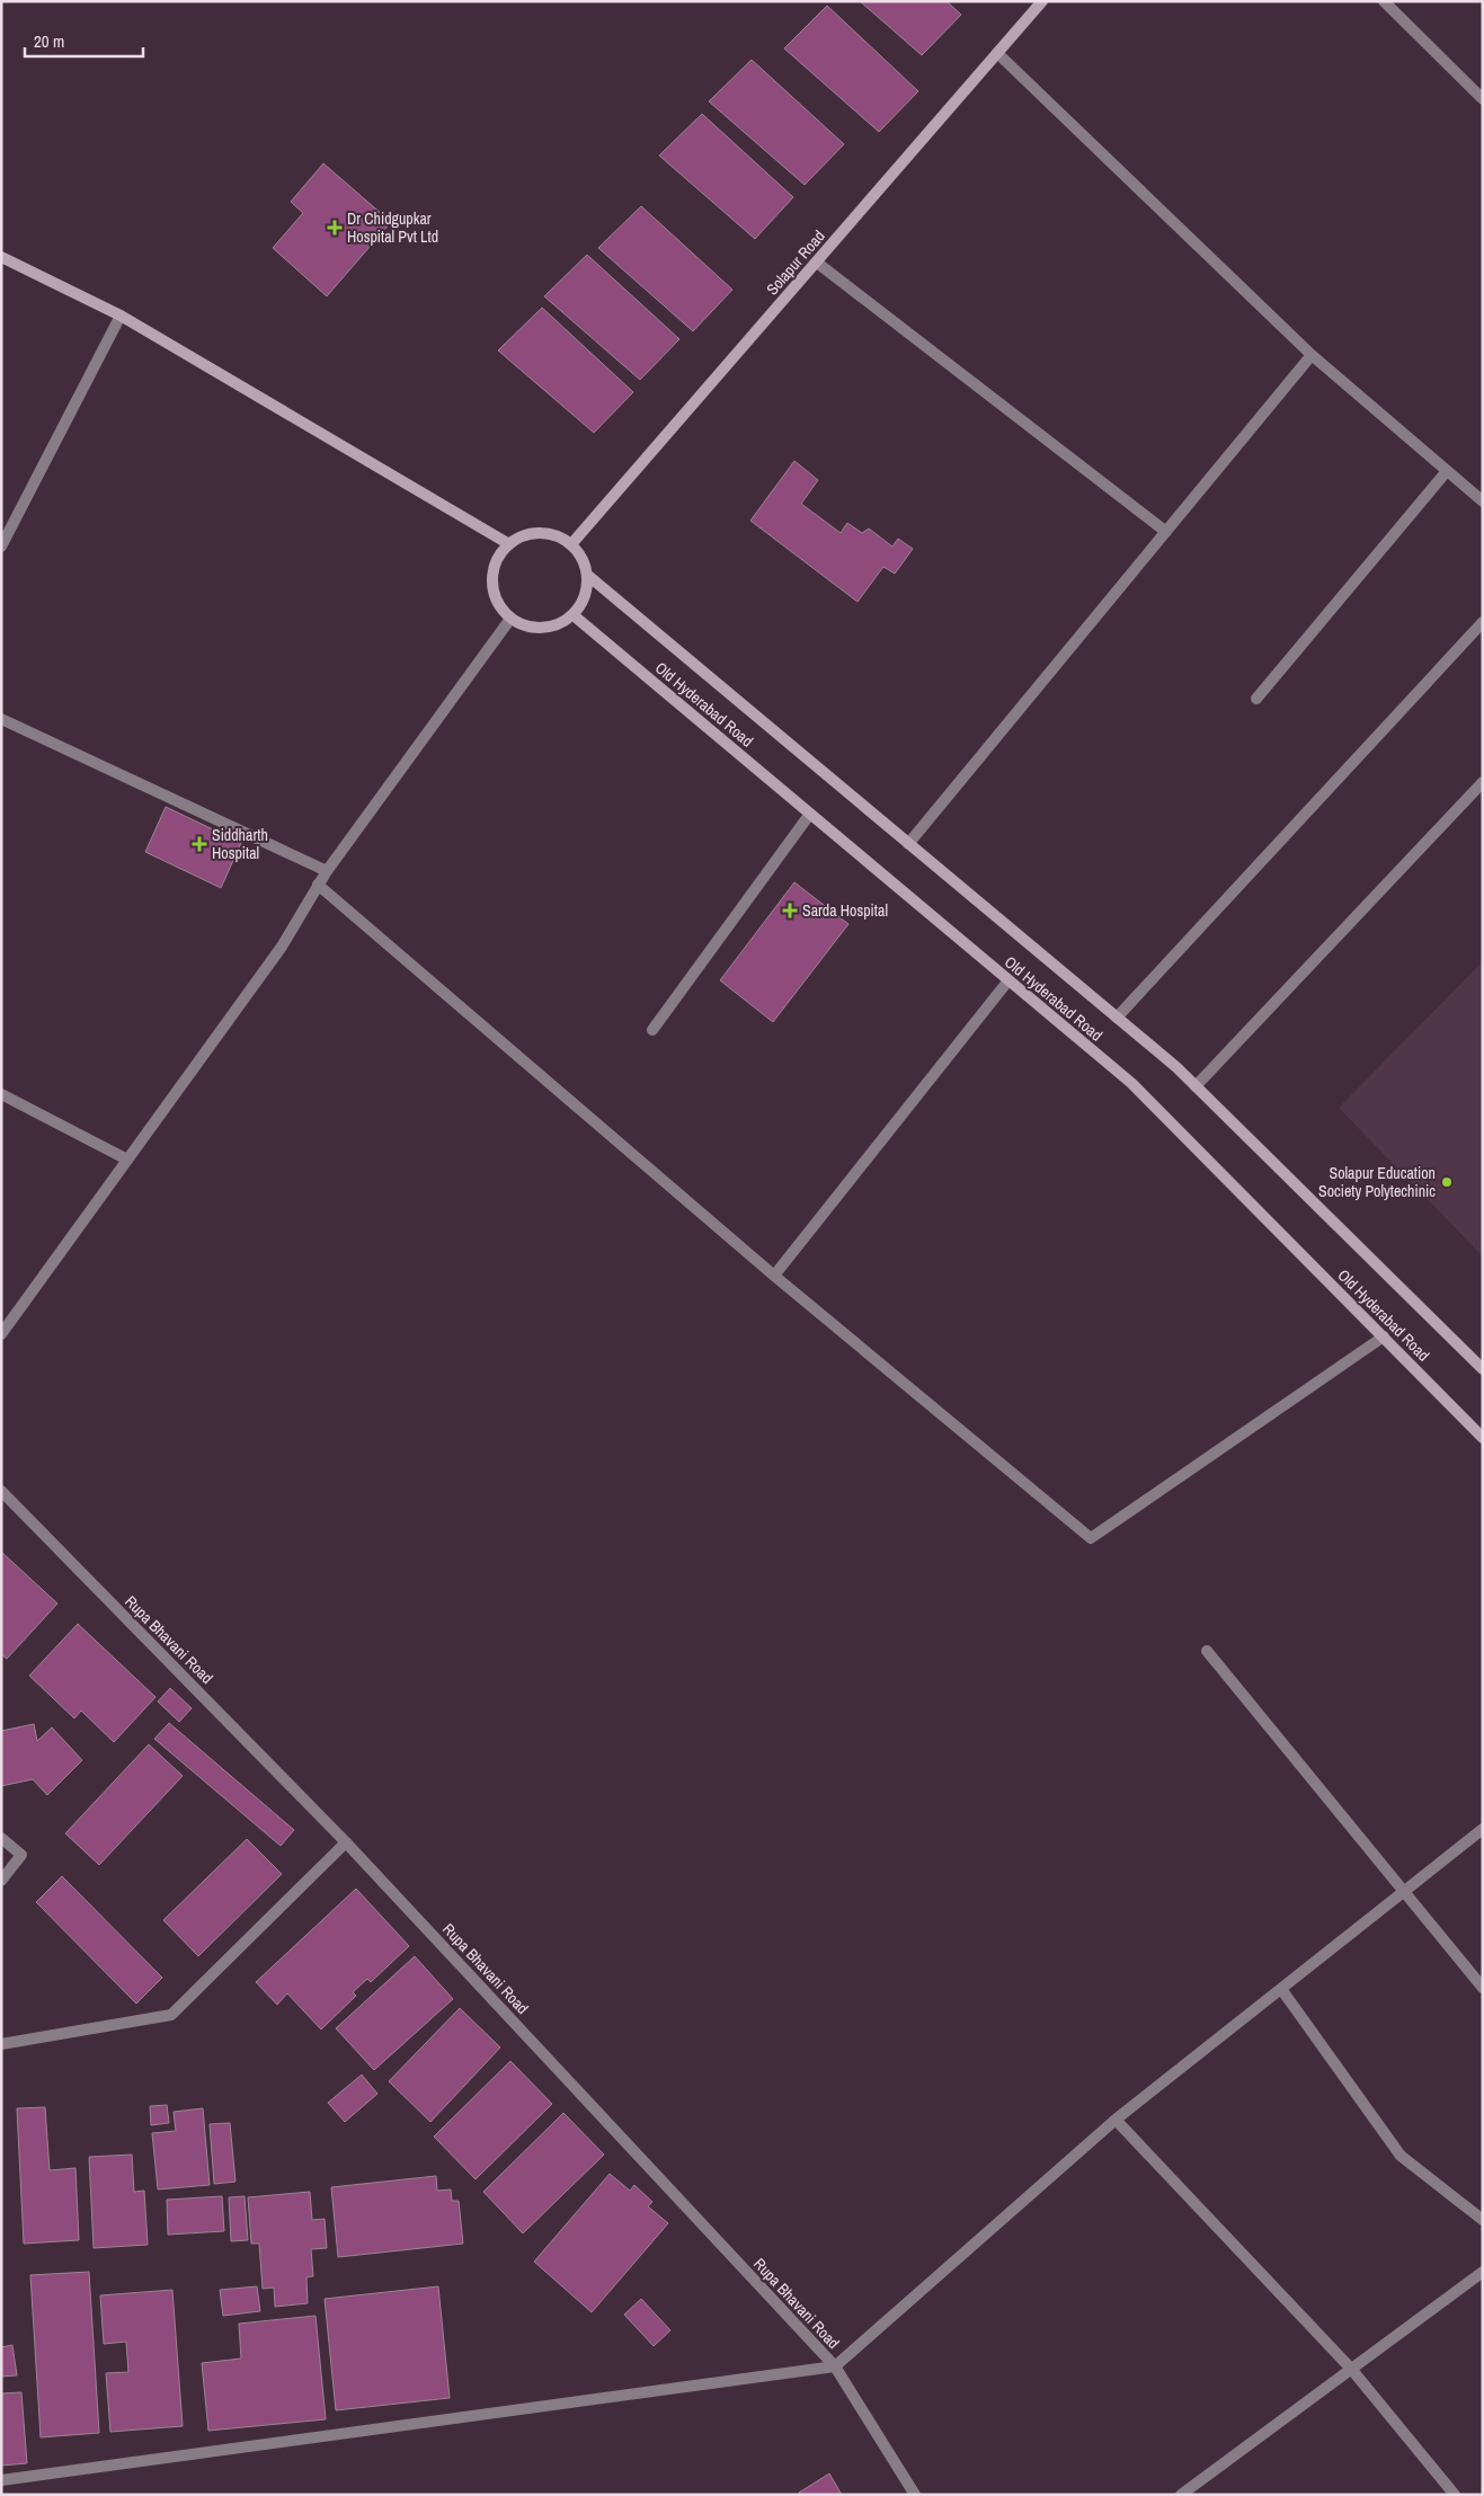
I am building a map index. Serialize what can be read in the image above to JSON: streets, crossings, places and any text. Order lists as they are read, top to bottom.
{
  "streets": {
    "main road": ["Solapur Road", "Old Hyderabad Road"],
    "street": ["Rupa Bhavani Road"]
  },
  "crossings": [
    ["Solapur Road", "Old Hyderabad Road"]
  ],
  "places": {
    "health": ["Dr Chidgupkar Hospital Pvt Ltd", "Siddharth Hospital", "Sarda Hospital"],
    "other": ["Solapur Education Society Polytechinic"]
  },
  "scale_bar": "20 m"
}
